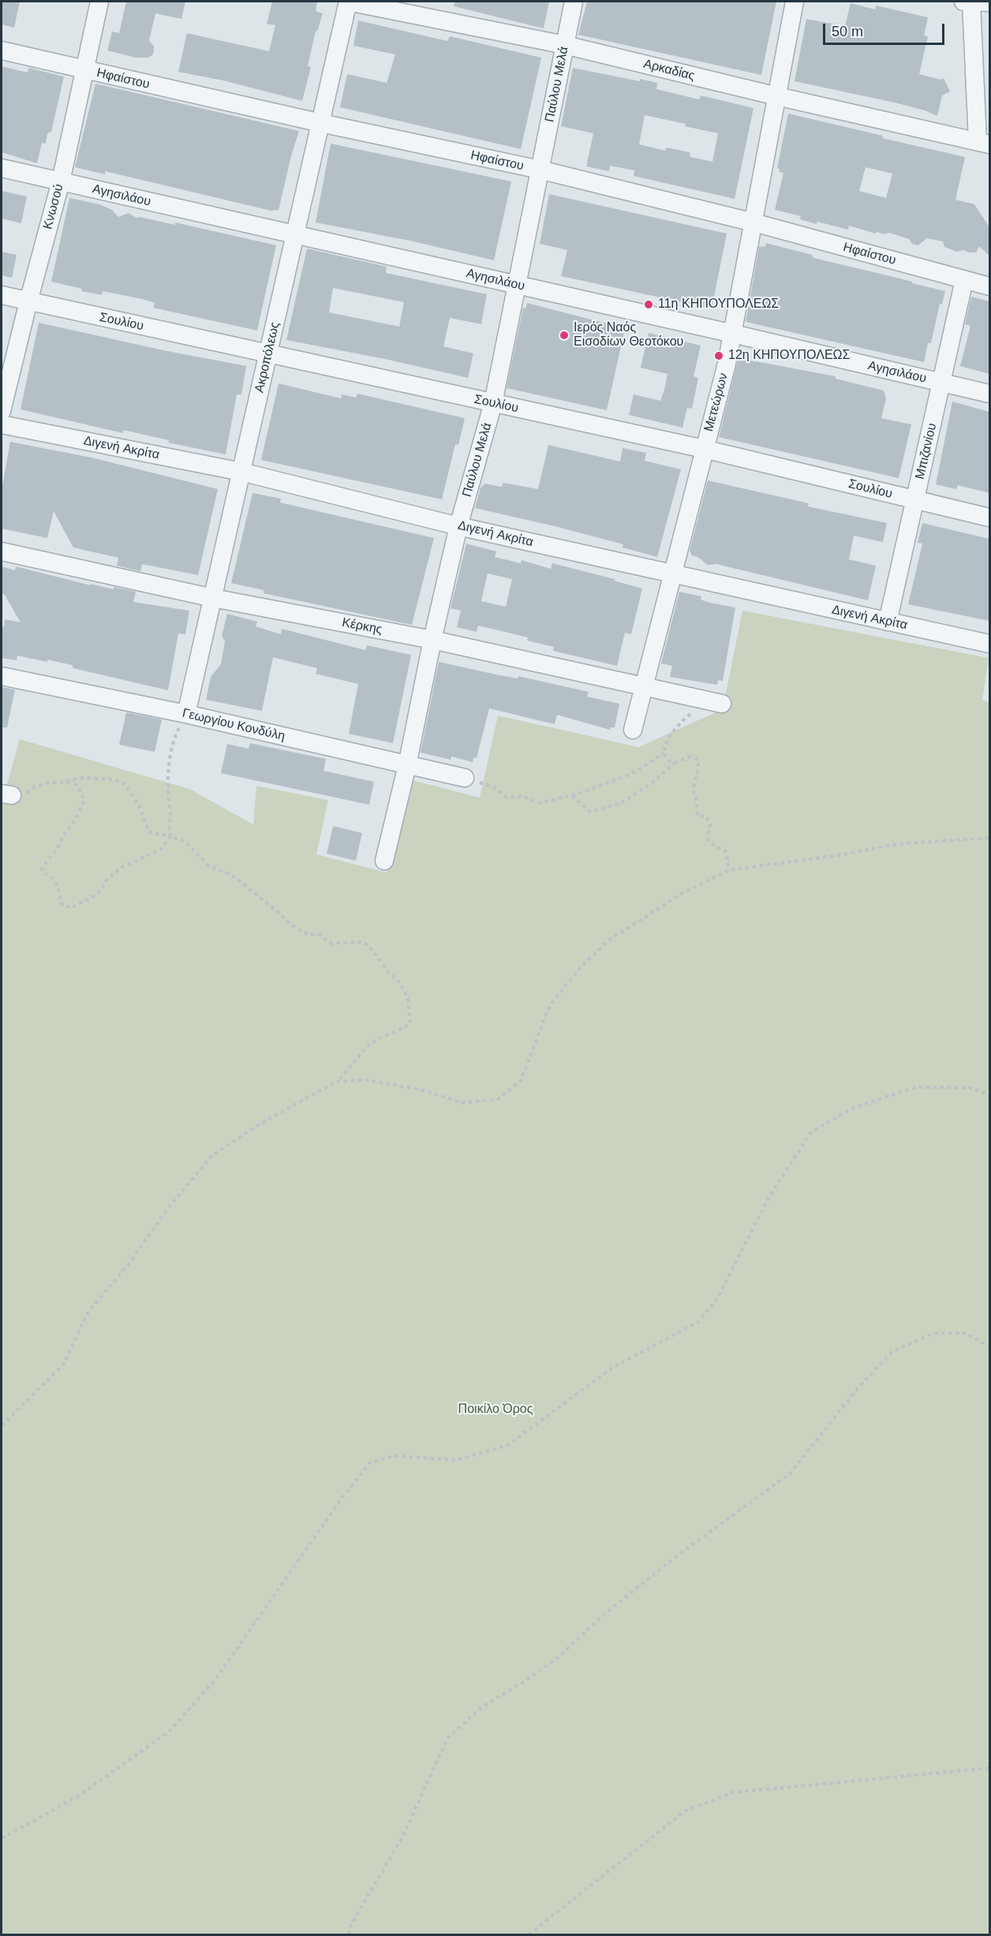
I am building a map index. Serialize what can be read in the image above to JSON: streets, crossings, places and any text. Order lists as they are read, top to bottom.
{
  "streets": {
    "street": [
      "Αρκαδίας",
      "Ηφαίστου",
      "Παύλου Μελά",
      "Αγησιλάου",
      "Κνωσού",
      "Σουλίου",
      "Ακροπόλεως",
      "Μετεώρων",
      "Διγενή Ακρίτα",
      "Μπιζανίου",
      "Κέρκης",
      "Γεωργίου Κονδύλη"
    ]
  },
  "crossings": [
    ["Αρκαδίας", "Παύλου Μελά"],
    ["Αρκαδίας", "Ακροπόλεως"],
    ["Αρκαδίας", "Μετεώρων"],
    ["Ηφαίστου", "Παύλου Μελά"],
    ["Ηφαίστου", "Κνωσού"],
    ["Ηφαίστου", "Ακροπόλεως"],
    ["Ηφαίστου", "Μετεώρων"],
    ["Ηφαίστου", "Μπιζανίου"],
    ["Παύλου Μελά", "Αγησιλάου"],
    ["Παύλου Μελά", "Σουλίου"],
    ["Παύλου Μελά", "Διγενή Ακρίτα"],
    ["Παύλου Μελά", "Κέρκης"],
    ["Παύλου Μελά", "Γεωργίου Κονδύλη"],
    ["Αγησιλάου", "Κνωσού"],
    ["Αγησιλάου", "Ακροπόλεως"],
    ["Αγησιλάου", "Μετεώρων"],
    ["Αγησιλάου", "Μπιζανίου"],
    ["Κνωσού", "Σουλίου"],
    ["Σουλίου", "Ακροπόλεως"],
    ["Σουλίου", "Μετεώρων"],
    ["Σουλίου", "Μπιζανίου"],
    ["Ακροπόλεως", "Διγενή Ακρίτα"],
    ["Ακροπόλεως", "Κέρκης"],
    ["Ακροπόλεως", "Γεωργίου Κονδύλη"],
    ["Μετεώρων", "Διγενή Ακρίτα"],
    ["Μετεώρων", "Κέρκης"],
    ["Διγενή Ακρίτα", "Μπιζανίου"]
  ],
  "parks": ["Ποικίλο Όρος"],
  "places": ["11η ΚΗΠΟΥΠΟΛΕΩΣ", "Ιερός Ναός Εισοδίων Θεοτόκου", "12η ΚΗΠΟΥΠΟΛΕΩΣ"],
  "scale_bar": "50 m"
}
